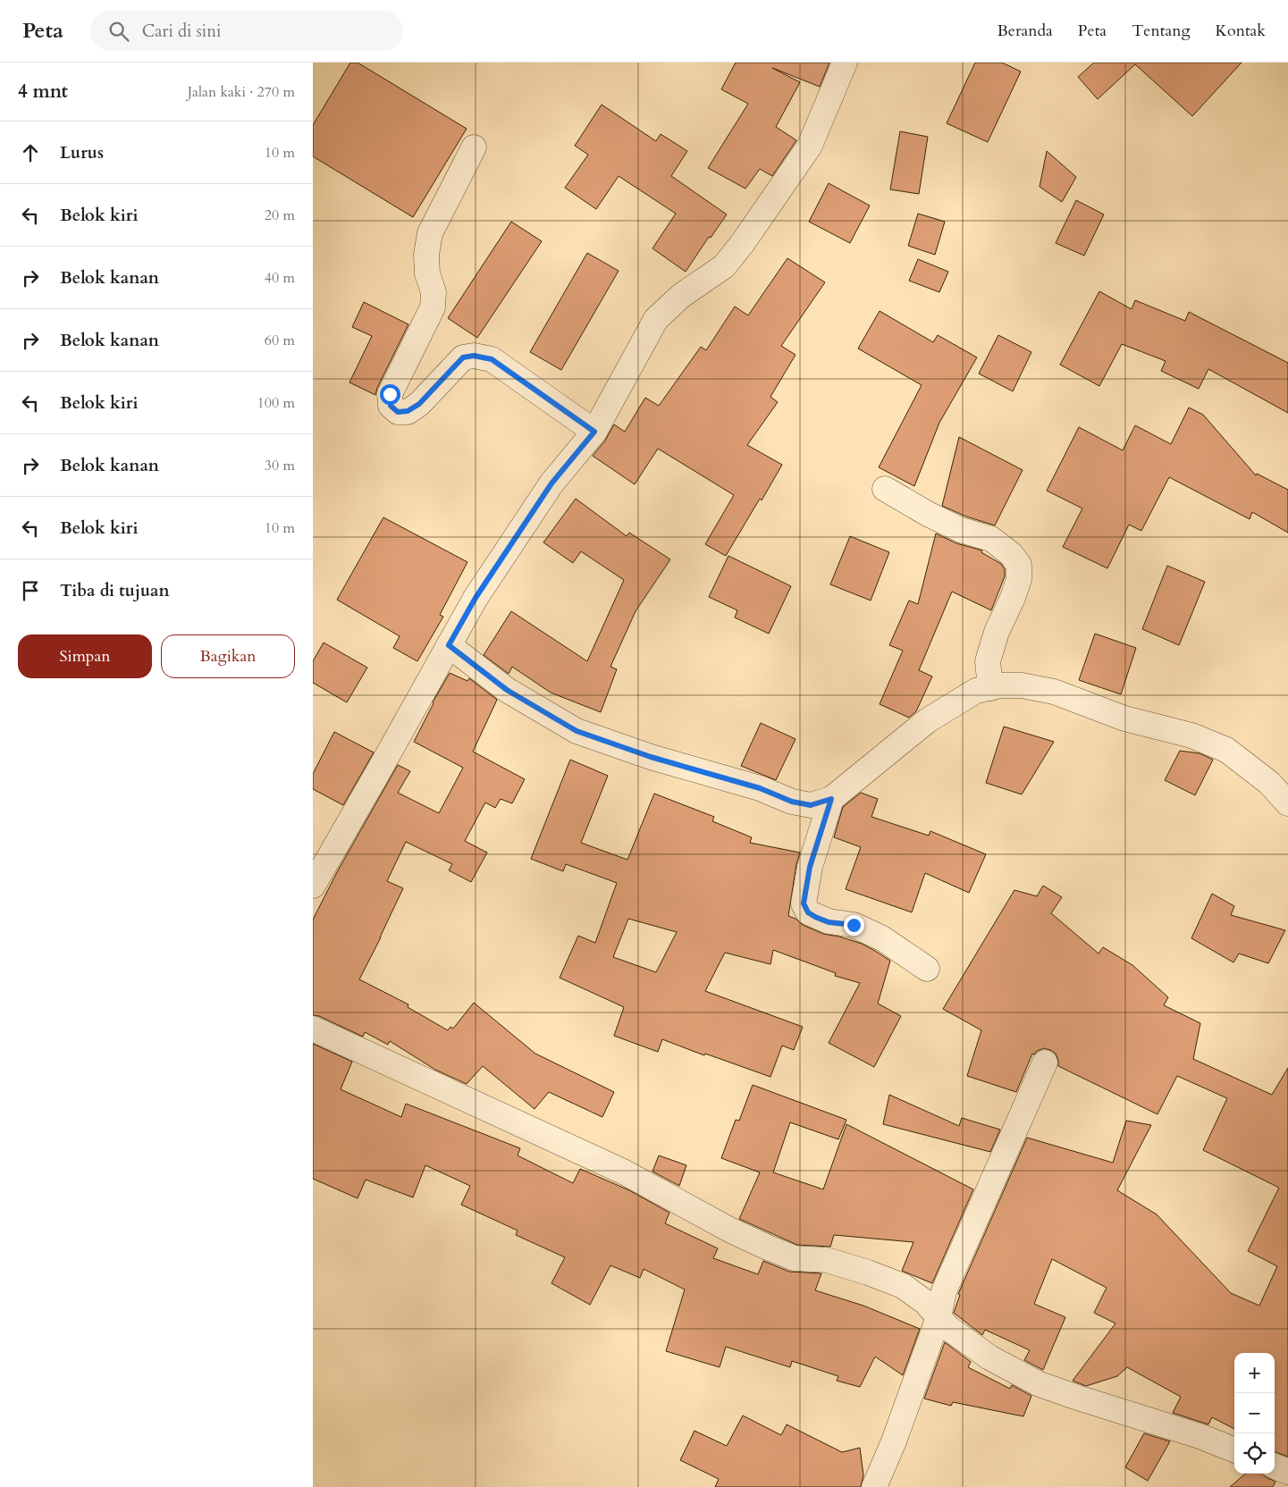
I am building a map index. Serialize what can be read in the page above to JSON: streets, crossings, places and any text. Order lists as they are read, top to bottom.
{
  "page": {
    "header": "Peta",
    "search": "Cari di sini",
    "nav": [
      "Beranda",
      "Peta",
      "Tentang",
      "Kontak"
    ],
    "heading": ["4 mnt", "Jalan kaki · 270 m"],
    "list": [
      ["Lurus", "10 m"],
      ["Belok kiri", "20 m"],
      ["Belok kanan", "40 m"],
      ["Belok kanan", "60 m"],
      ["Belok kiri", "100 m"],
      ["Belok kanan", "30 m"],
      ["Belok kiri", "10 m"],
      "Tiba di tujuan"
    ],
    "buttons": ["Simpan", "Bagikan"],
    "map_buttons": ["+", "−"]
  }
}
